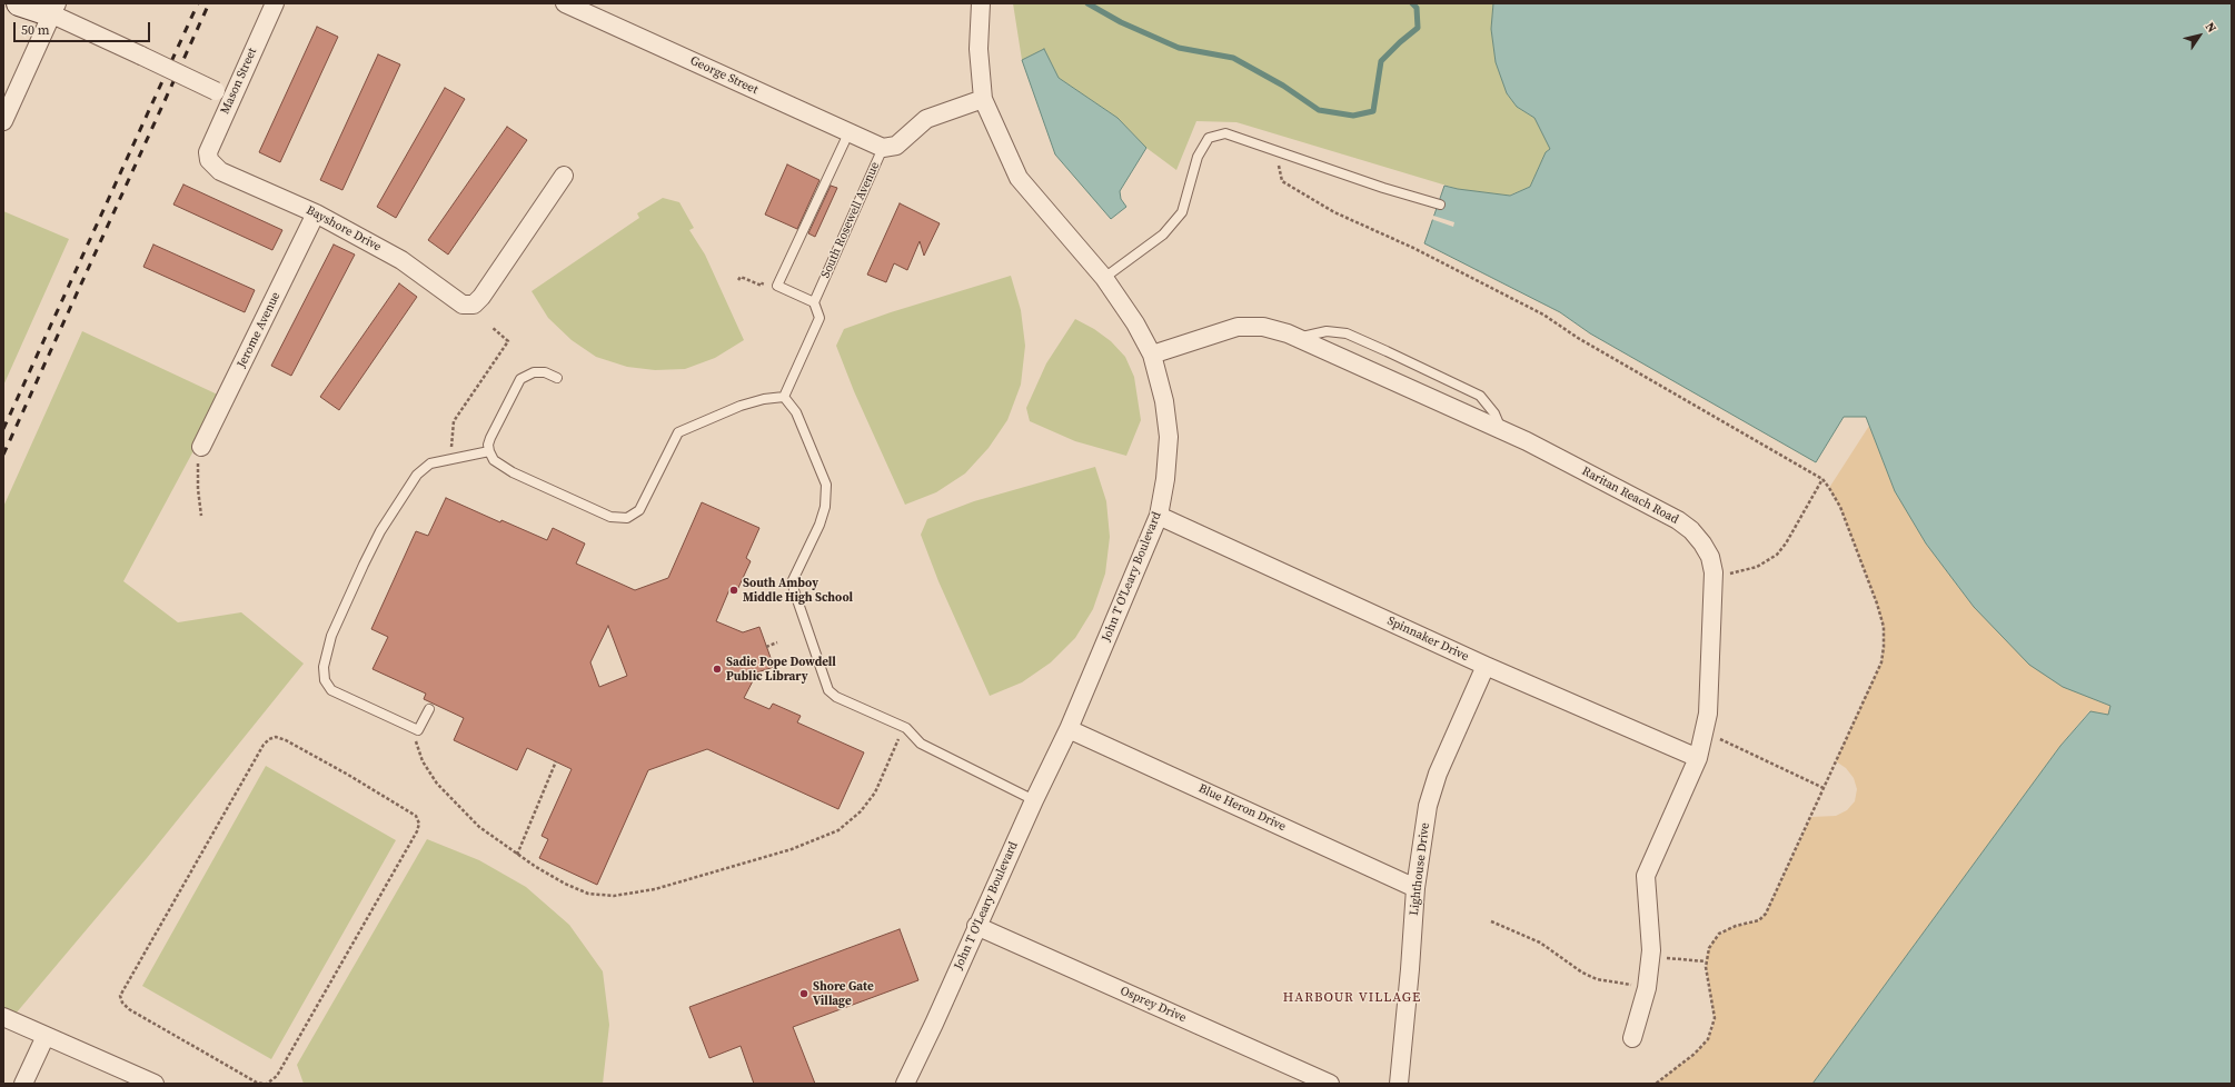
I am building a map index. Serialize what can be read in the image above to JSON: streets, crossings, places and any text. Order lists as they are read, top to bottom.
{
  "streets": {
    "street": [
      "George Street",
      "Mason Street",
      "South Rosewell Avenue",
      "Bayshore Drive",
      "Jerome Avenue",
      "Raritan Reach Road",
      "John T O'Leary Boulevard",
      "Spinnaker Drive",
      "Blue Heron Drive",
      "Lighthouse Drive",
      "Osprey Drive"
    ]
  },
  "crossings": [
    ["George Street", "South Rosewell Avenue"],
    ["Mason Street", "Bayshore Drive"],
    ["South Rosewell Avenue", "John T O'Leary Boulevard"],
    ["Bayshore Drive", "Jerome Avenue"],
    ["Raritan Reach Road", "John T O'Leary Boulevard"],
    ["Raritan Reach Road", "Spinnaker Drive"],
    ["John T O'Leary Boulevard", "Spinnaker Drive"],
    ["John T O'Leary Boulevard", "Blue Heron Drive"],
    ["John T O'Leary Boulevard", "Osprey Drive"],
    ["Spinnaker Drive", "Lighthouse Drive"],
    ["Blue Heron Drive", "Lighthouse Drive"]
  ],
  "districts": ["HARBOUR VILLAGE"],
  "places": ["South Amboy Middle High School", "Sadie Pope Dowdell Public Library", "Shore Gate Village"],
  "scale_bar": "50 m",
  "north": "top right"
}
